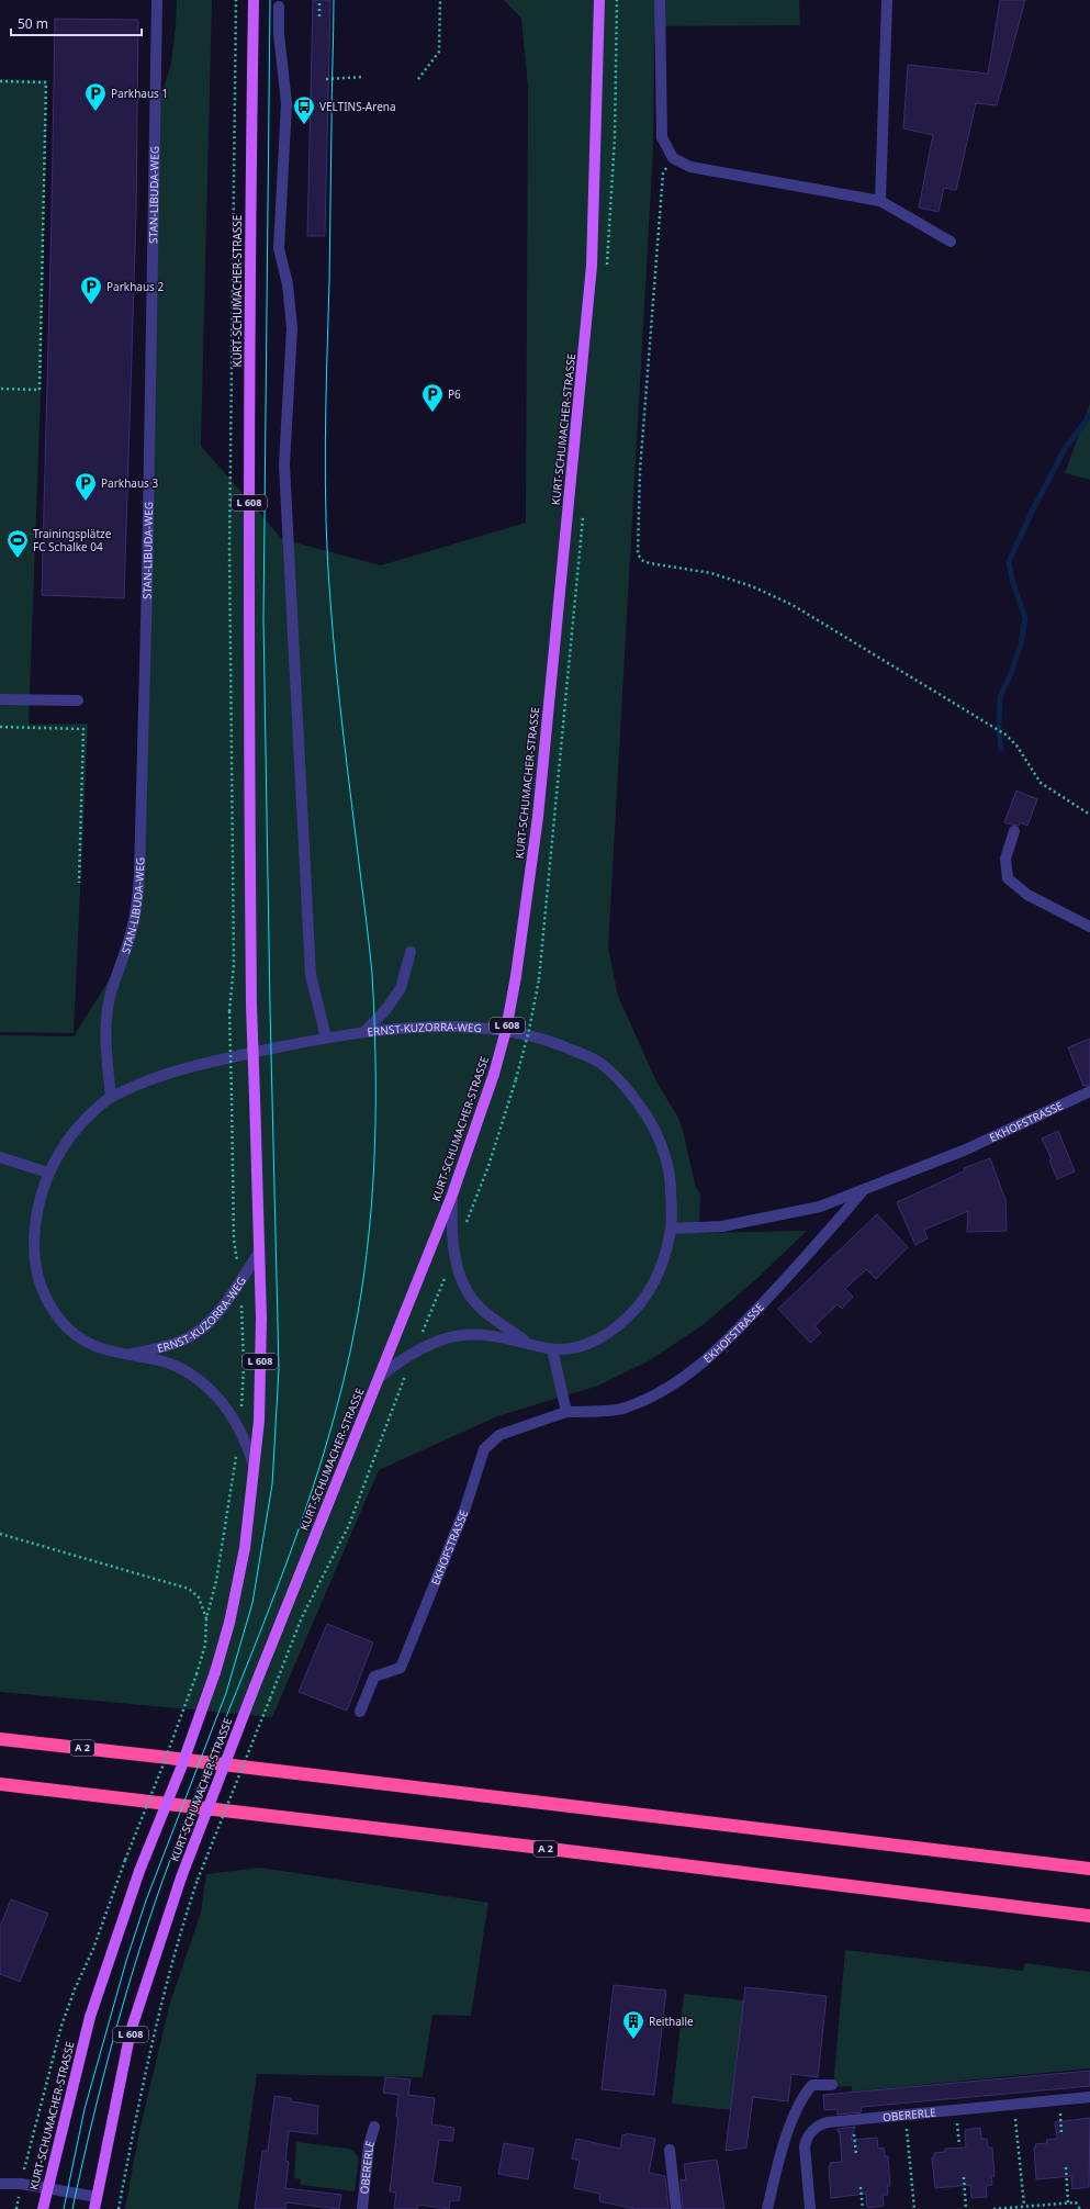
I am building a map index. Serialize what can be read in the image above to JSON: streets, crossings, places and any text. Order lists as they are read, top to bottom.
{
  "streets": {
    "highway": ["A 2"],
    "main road": ["KURT-SCHUMACHER-STRASSE", "L 608"],
    "street": [
      "STAN-LIBUDA-WEG",
      "ERNST-KUZORRA-WEG",
      "EKHOFSTRASSE",
      "OBERERLE"
    ]
  },
  "crossings": [
    ["STAN-LIBUDA-WEG", "ERNST-KUZORRA-WEG"],
    ["KURT-SCHUMACHER-STRASSE", "ERNST-KUZORRA-WEG"],
    ["ERNST-KUZORRA-WEG", "EKHOFSTRASSE"]
  ],
  "places": {
    "parking": [
      "Parkhaus 1",
      "Parkhaus 2",
      "P6",
      "Parkhaus 3"
    ],
    "bus stop": ["VELTINS-Arena"],
    "sports": ["Trainingsplätze FC Schalke 04"],
    "building": ["Reithalle"]
  },
  "scale_bar": "50 m"
}
